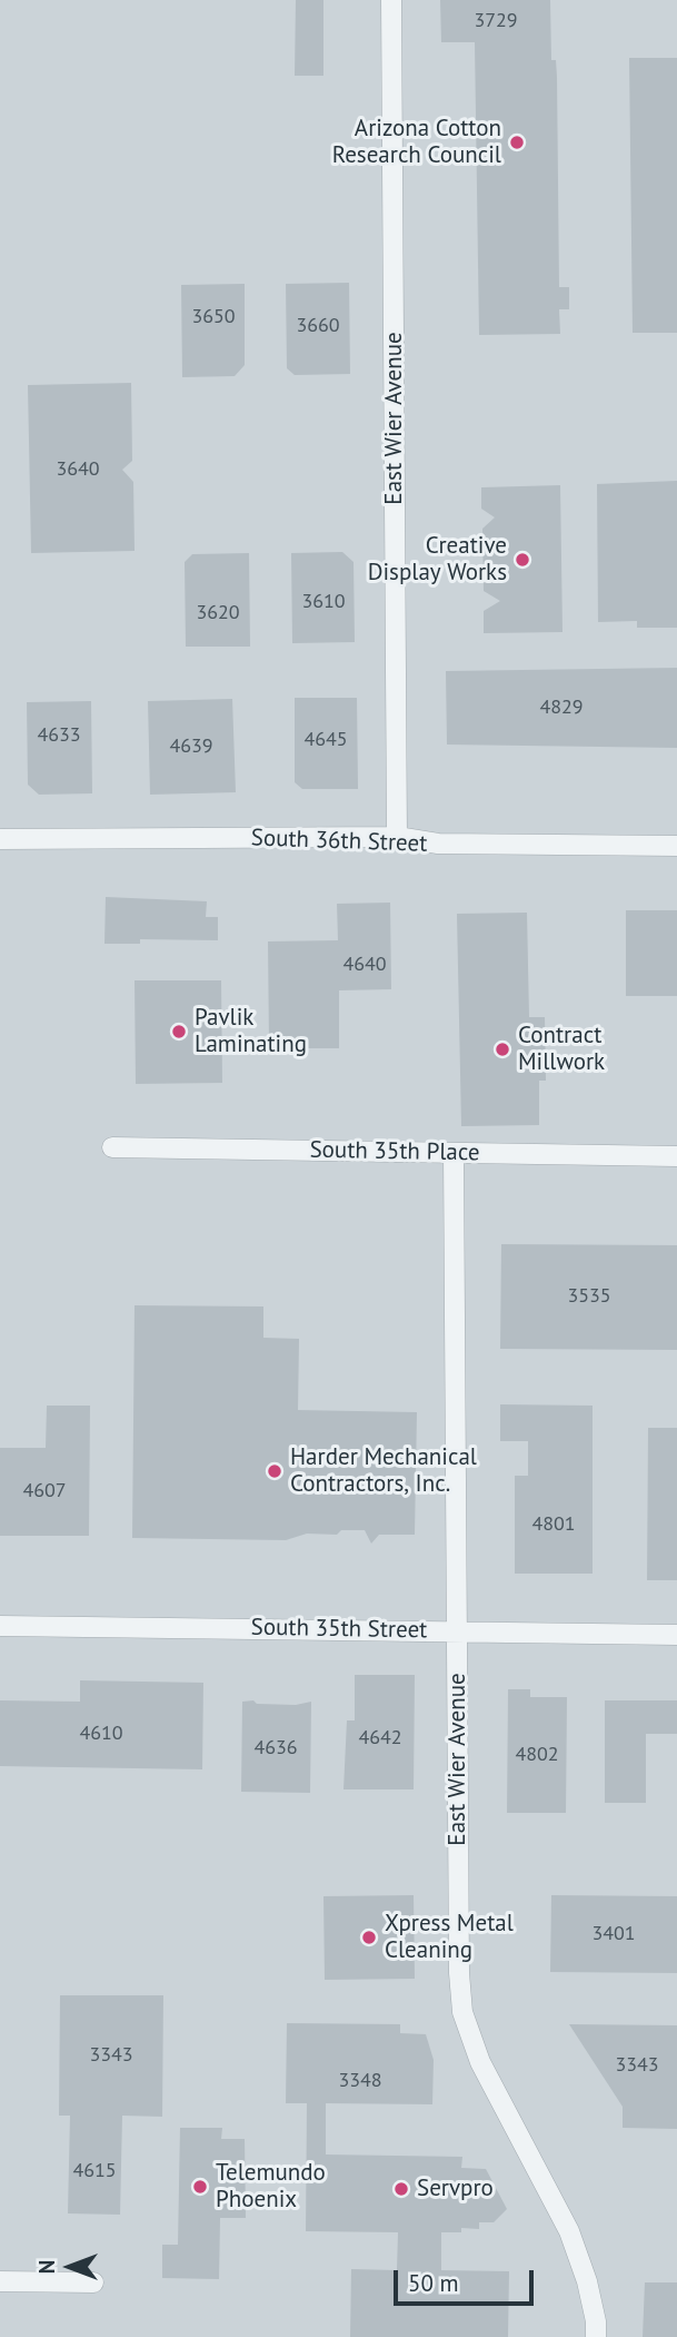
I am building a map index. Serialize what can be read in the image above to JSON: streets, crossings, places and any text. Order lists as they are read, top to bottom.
{
  "streets": {
    "street": [
      "East Wier Avenue",
      "South 36th Street",
      "South 35th Place",
      "South 35th Street"
    ]
  },
  "crossings": [
    ["East Wier Avenue", "South 36th Street"],
    ["East Wier Avenue", "South 35th Place"],
    ["East Wier Avenue", "South 35th Street"]
  ],
  "places": [
    "Arizona Cotton Research Council",
    "Creative Display Works",
    "Pavlik Laminating",
    "Contract Millwork",
    "Harder Mechanical Contractors, Inc.",
    "Xpress Metal Cleaning",
    "Telemundo Phoenix",
    "Servpro"
  ],
  "house_numbers": [
    "3729",
    "3650",
    "3660",
    "3640",
    "3610",
    "3620",
    "4829",
    "4633",
    "4645",
    "4639",
    "4640",
    "3535",
    "4607",
    "4801",
    "4610",
    "4642",
    "4636",
    "4802",
    "3401",
    "3343",
    "3343",
    "3348",
    "4615"
  ],
  "scale_bar": "50 m",
  "north": "left"
}
